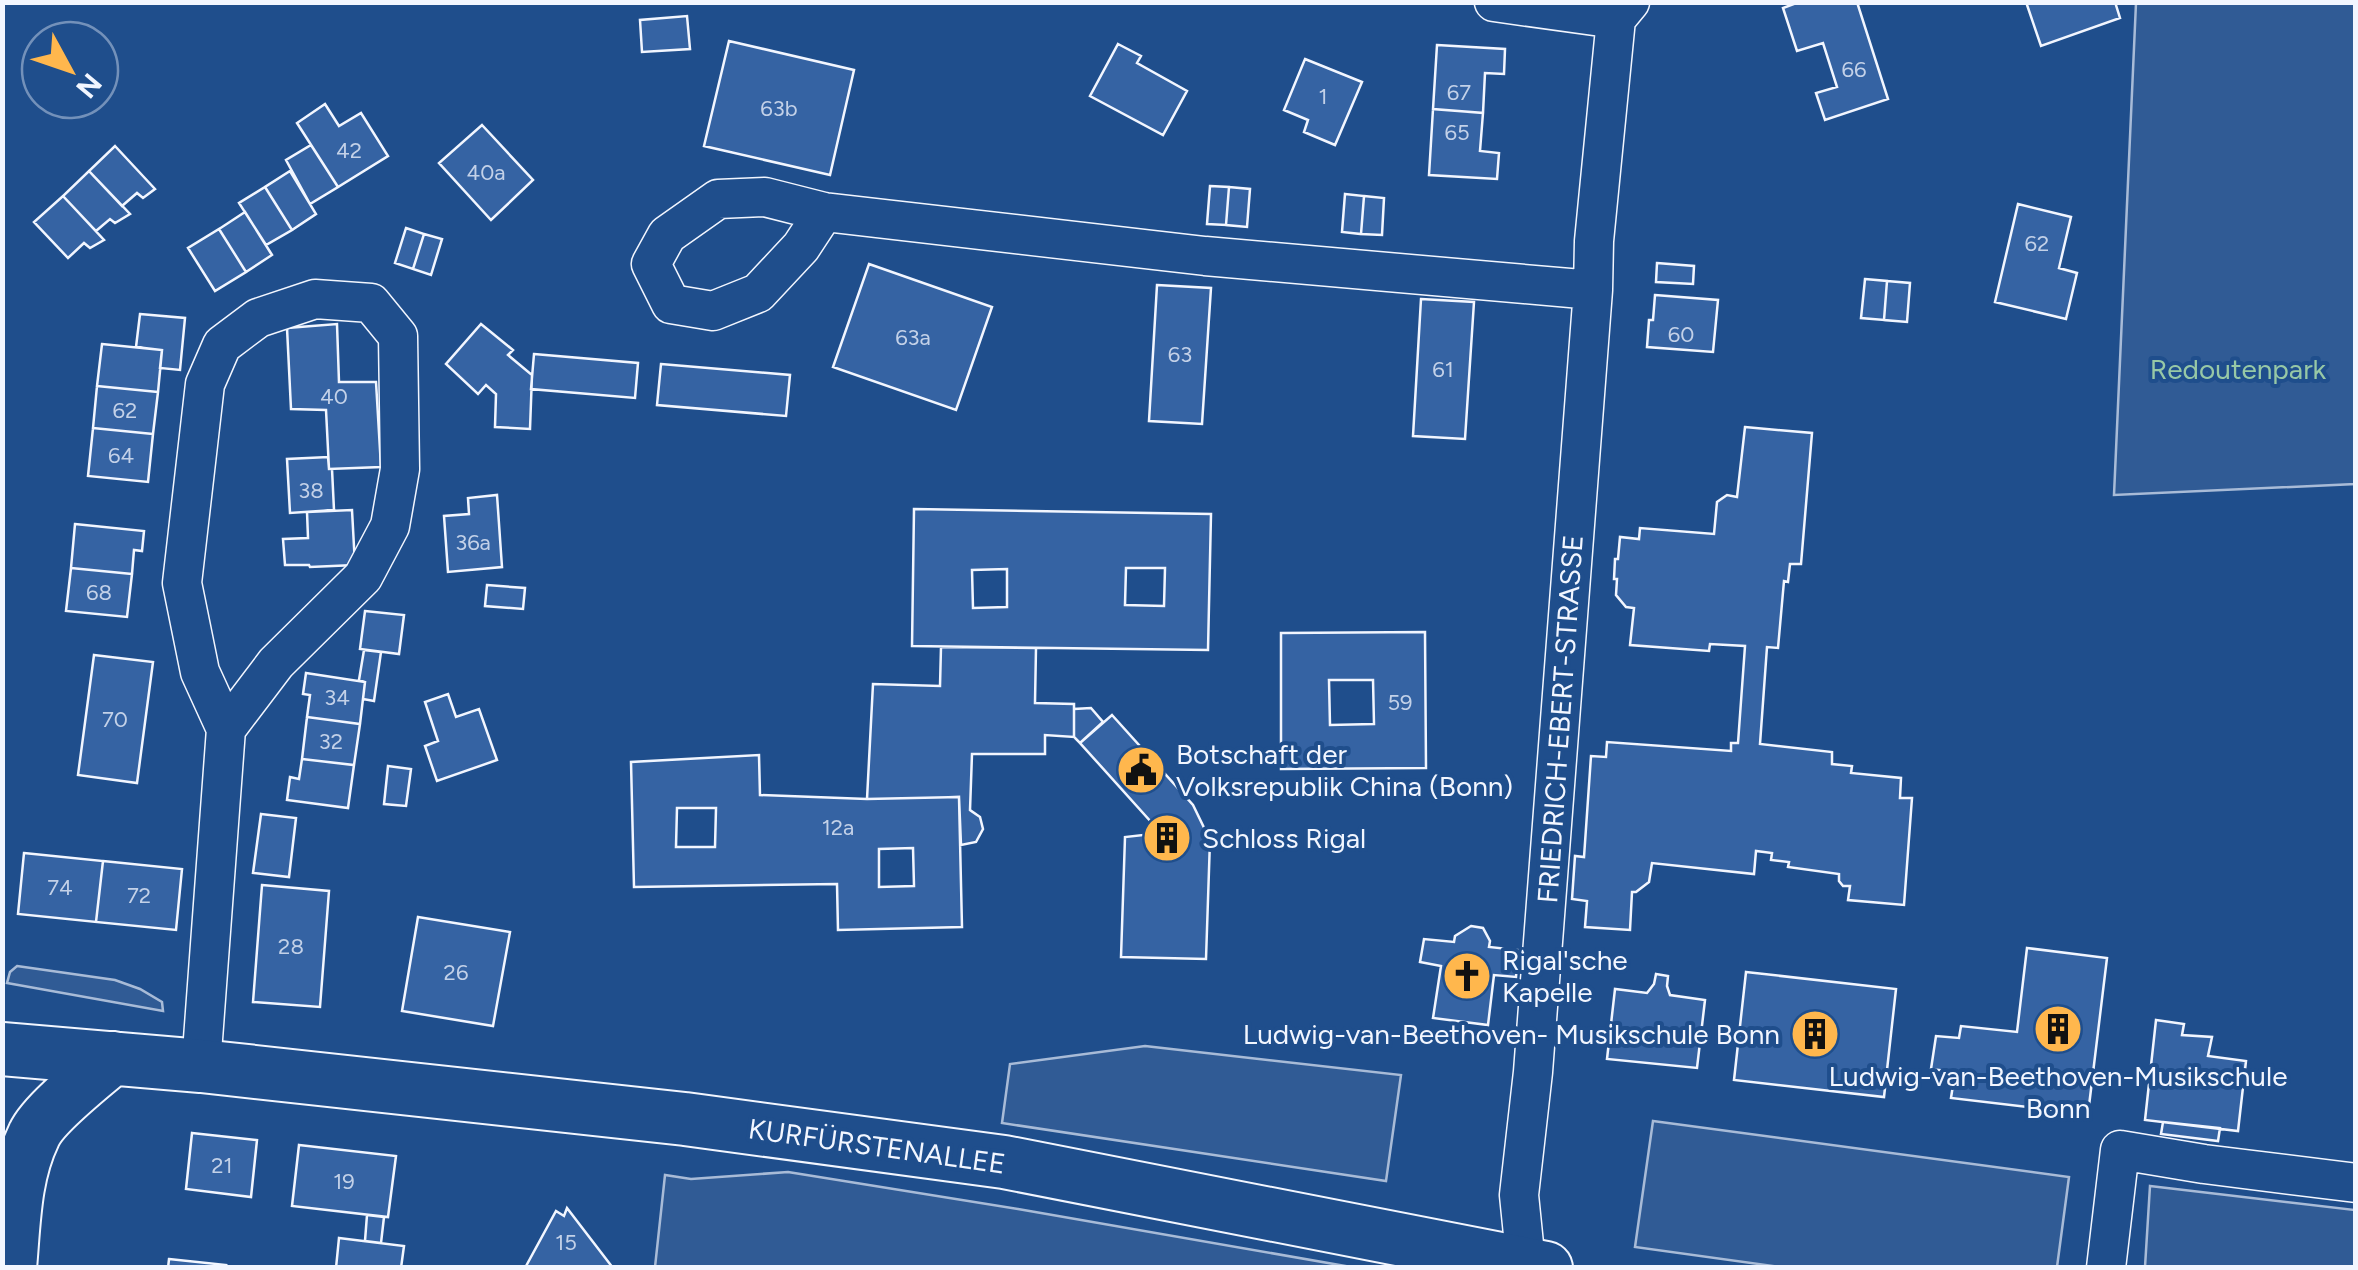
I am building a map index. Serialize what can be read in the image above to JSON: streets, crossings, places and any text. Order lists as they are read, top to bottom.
{
  "streets": {
    "street": ["FRIEDRICH-EBERT-STRASSE", "KURFÜRSTENALLEE"]
  },
  "crossings": [
    ["FRIEDRICH-EBERT-STRASSE", "KURFÜRSTENALLEE"]
  ],
  "parks": ["Redoutenpark"],
  "places": {
    "public building": ["Botschaft der Volksrepublik China (Bonn)"],
    "building": ["Schloss Rigal", "Ludwig-van-Beethoven-Musikschule Bonn", "Ludwig-van-Beethoven- Musikschule Bonn"],
    "church": ["Rigal'sche Kapelle"]
  },
  "house_numbers": [
    "66",
    "67",
    "1",
    "63b",
    "65",
    "42",
    "40a",
    "62",
    "60",
    "63a",
    "63",
    "61",
    "40",
    "62",
    "64",
    "38",
    "36a",
    "68",
    "34",
    "59",
    "70",
    "32",
    "12a",
    "74",
    "72",
    "28",
    "26",
    "21",
    "19",
    "15"
  ],
  "north": "bottom right"
}
